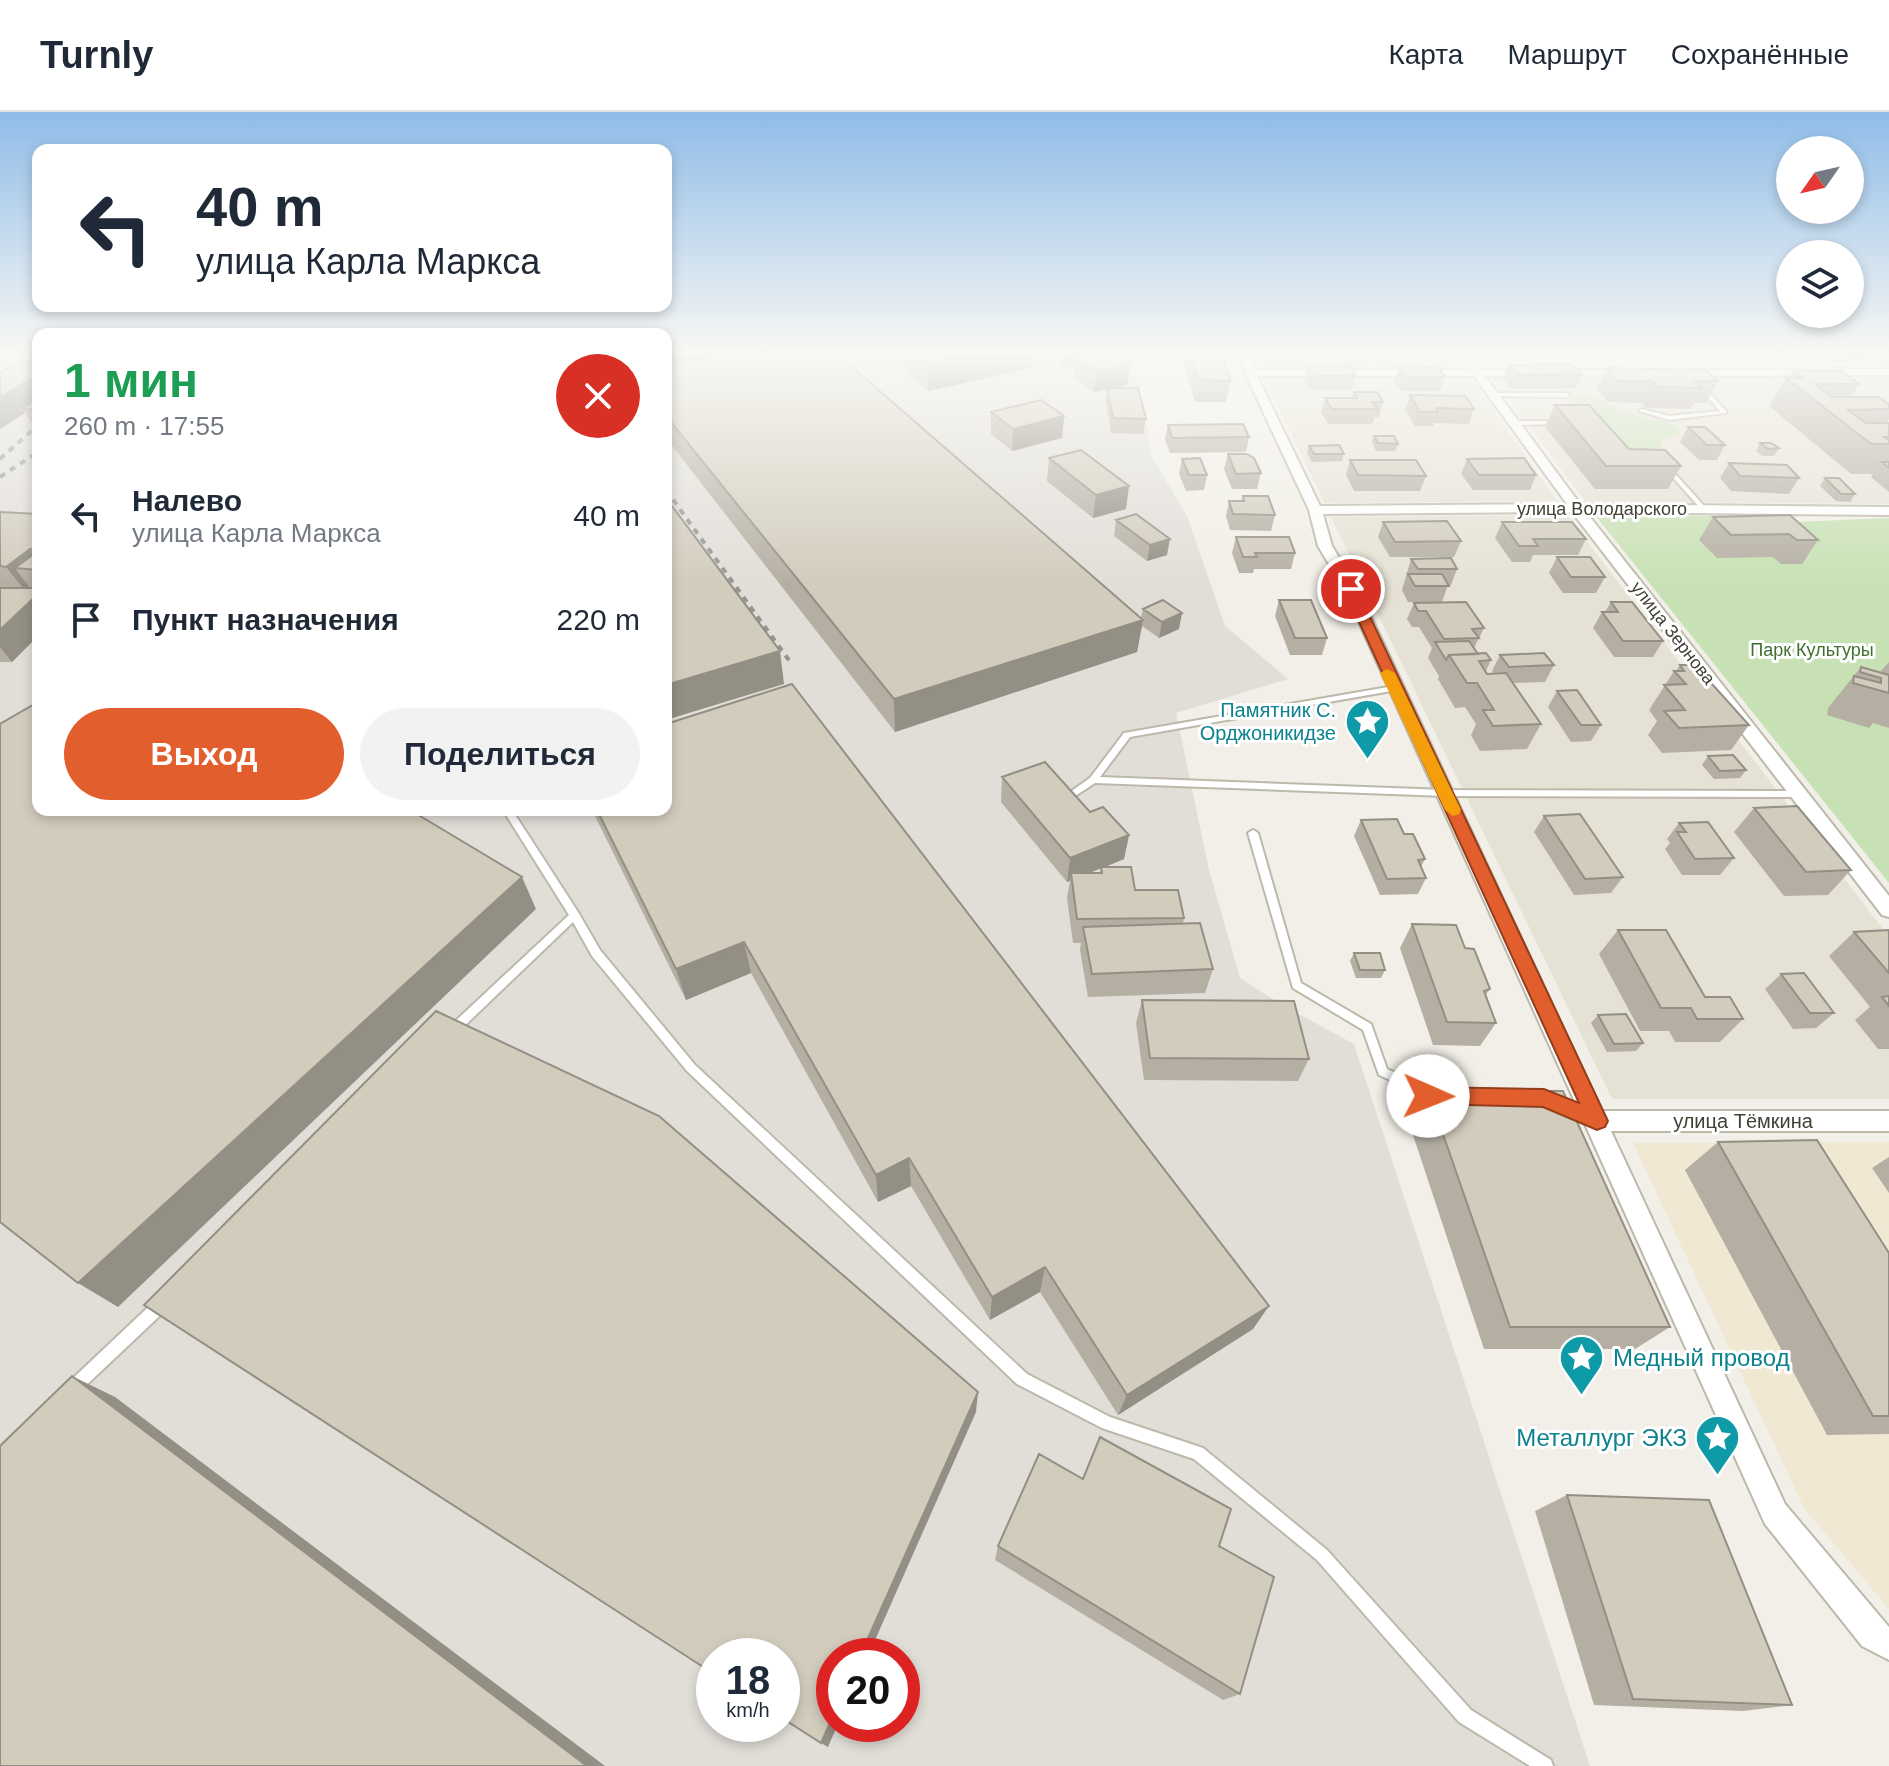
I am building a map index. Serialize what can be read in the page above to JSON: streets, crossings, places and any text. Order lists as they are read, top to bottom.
{
  "streets": {
    "street": ["улица Володарского", "улица Зернова", "улица Тёмкина"]
  },
  "crossings": [
    ["улица Володарского", "улица Зернова"]
  ],
  "parks": ["Парк Культуры"],
  "places": {
    "place": ["Памятник С. Орджоникидзе", "Медный провод", "Металлург ЭКЗ"]
  },
  "north": "bottom left",
  "page": {
    "header": "Turnly",
    "nav": ["Карта", "Маршрут", "Сохранённые"],
    "turn": ["40 m", "улица Карла Маркса"],
    "heading": ["1 мин", "260 m · 17:55"],
    "list": [
      {
        "name": "Налево",
        "note": "улица Карла Маркса",
        "value": "40 m"
      },
      {
        "name": "Пункт назначения",
        "value": "220 m"
      }
    ],
    "buttons": ["Выход", "Поделиться"],
    "speed": "18 km/h",
    "limit": "20"
  }
}
